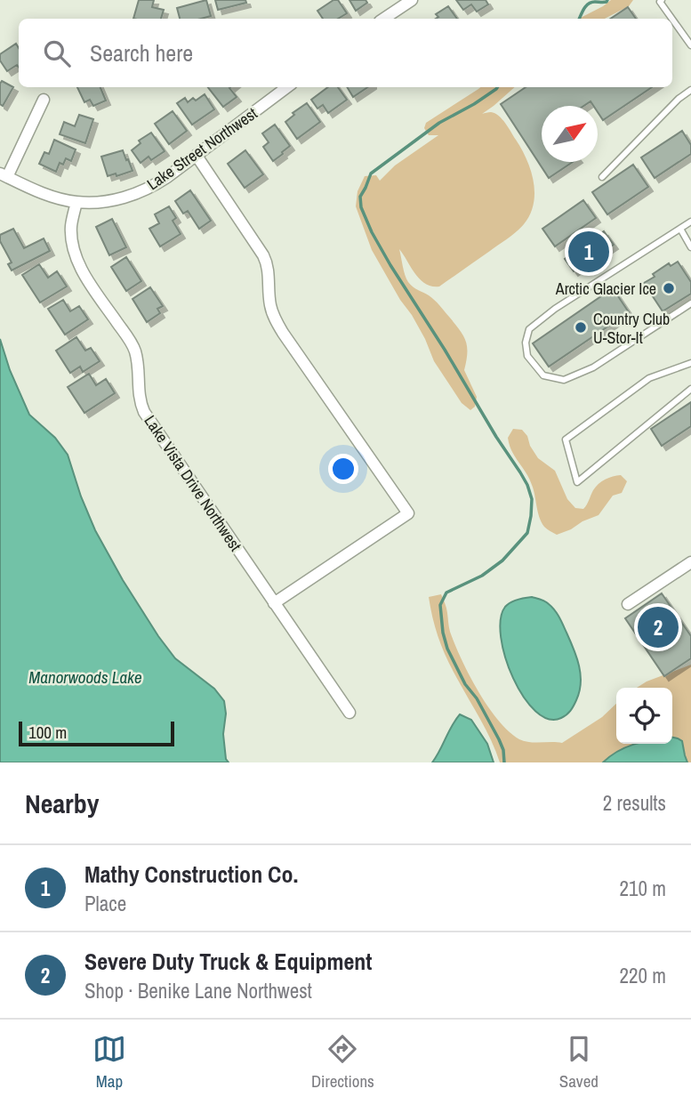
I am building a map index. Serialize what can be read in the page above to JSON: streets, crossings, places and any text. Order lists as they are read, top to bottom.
{
  "streets": {
    "street": ["Lake Street Northwest", "Lake Vista Drive Northwest"]
  },
  "crossings": [
    ["Lake Street Northwest", "Lake Vista Drive Northwest"]
  ],
  "water": ["Manorwoods Lake"],
  "places": ["Arctic Glacier Ice", "Country Club U-Stor-It"],
  "scale_bar": "100 m",
  "north": "top right",
  "page": {
    "search": "Search here",
    "pins": ["1", "2"],
    "scale": "100 m",
    "heading": ["Nearby", "2 results"],
    "list": [
      {
        "mark": "1",
        "name": "Mathy Construction Co.",
        "note": "Place",
        "value": "210 m"
      },
      {
        "mark": "2",
        "name": "Severe Duty Truck & Equipment",
        "note": "Shop · Benike Lane Northwest",
        "value": "220 m"
      }
    ],
    "nav": ["Map", "Directions", "Saved"]
  }
}
